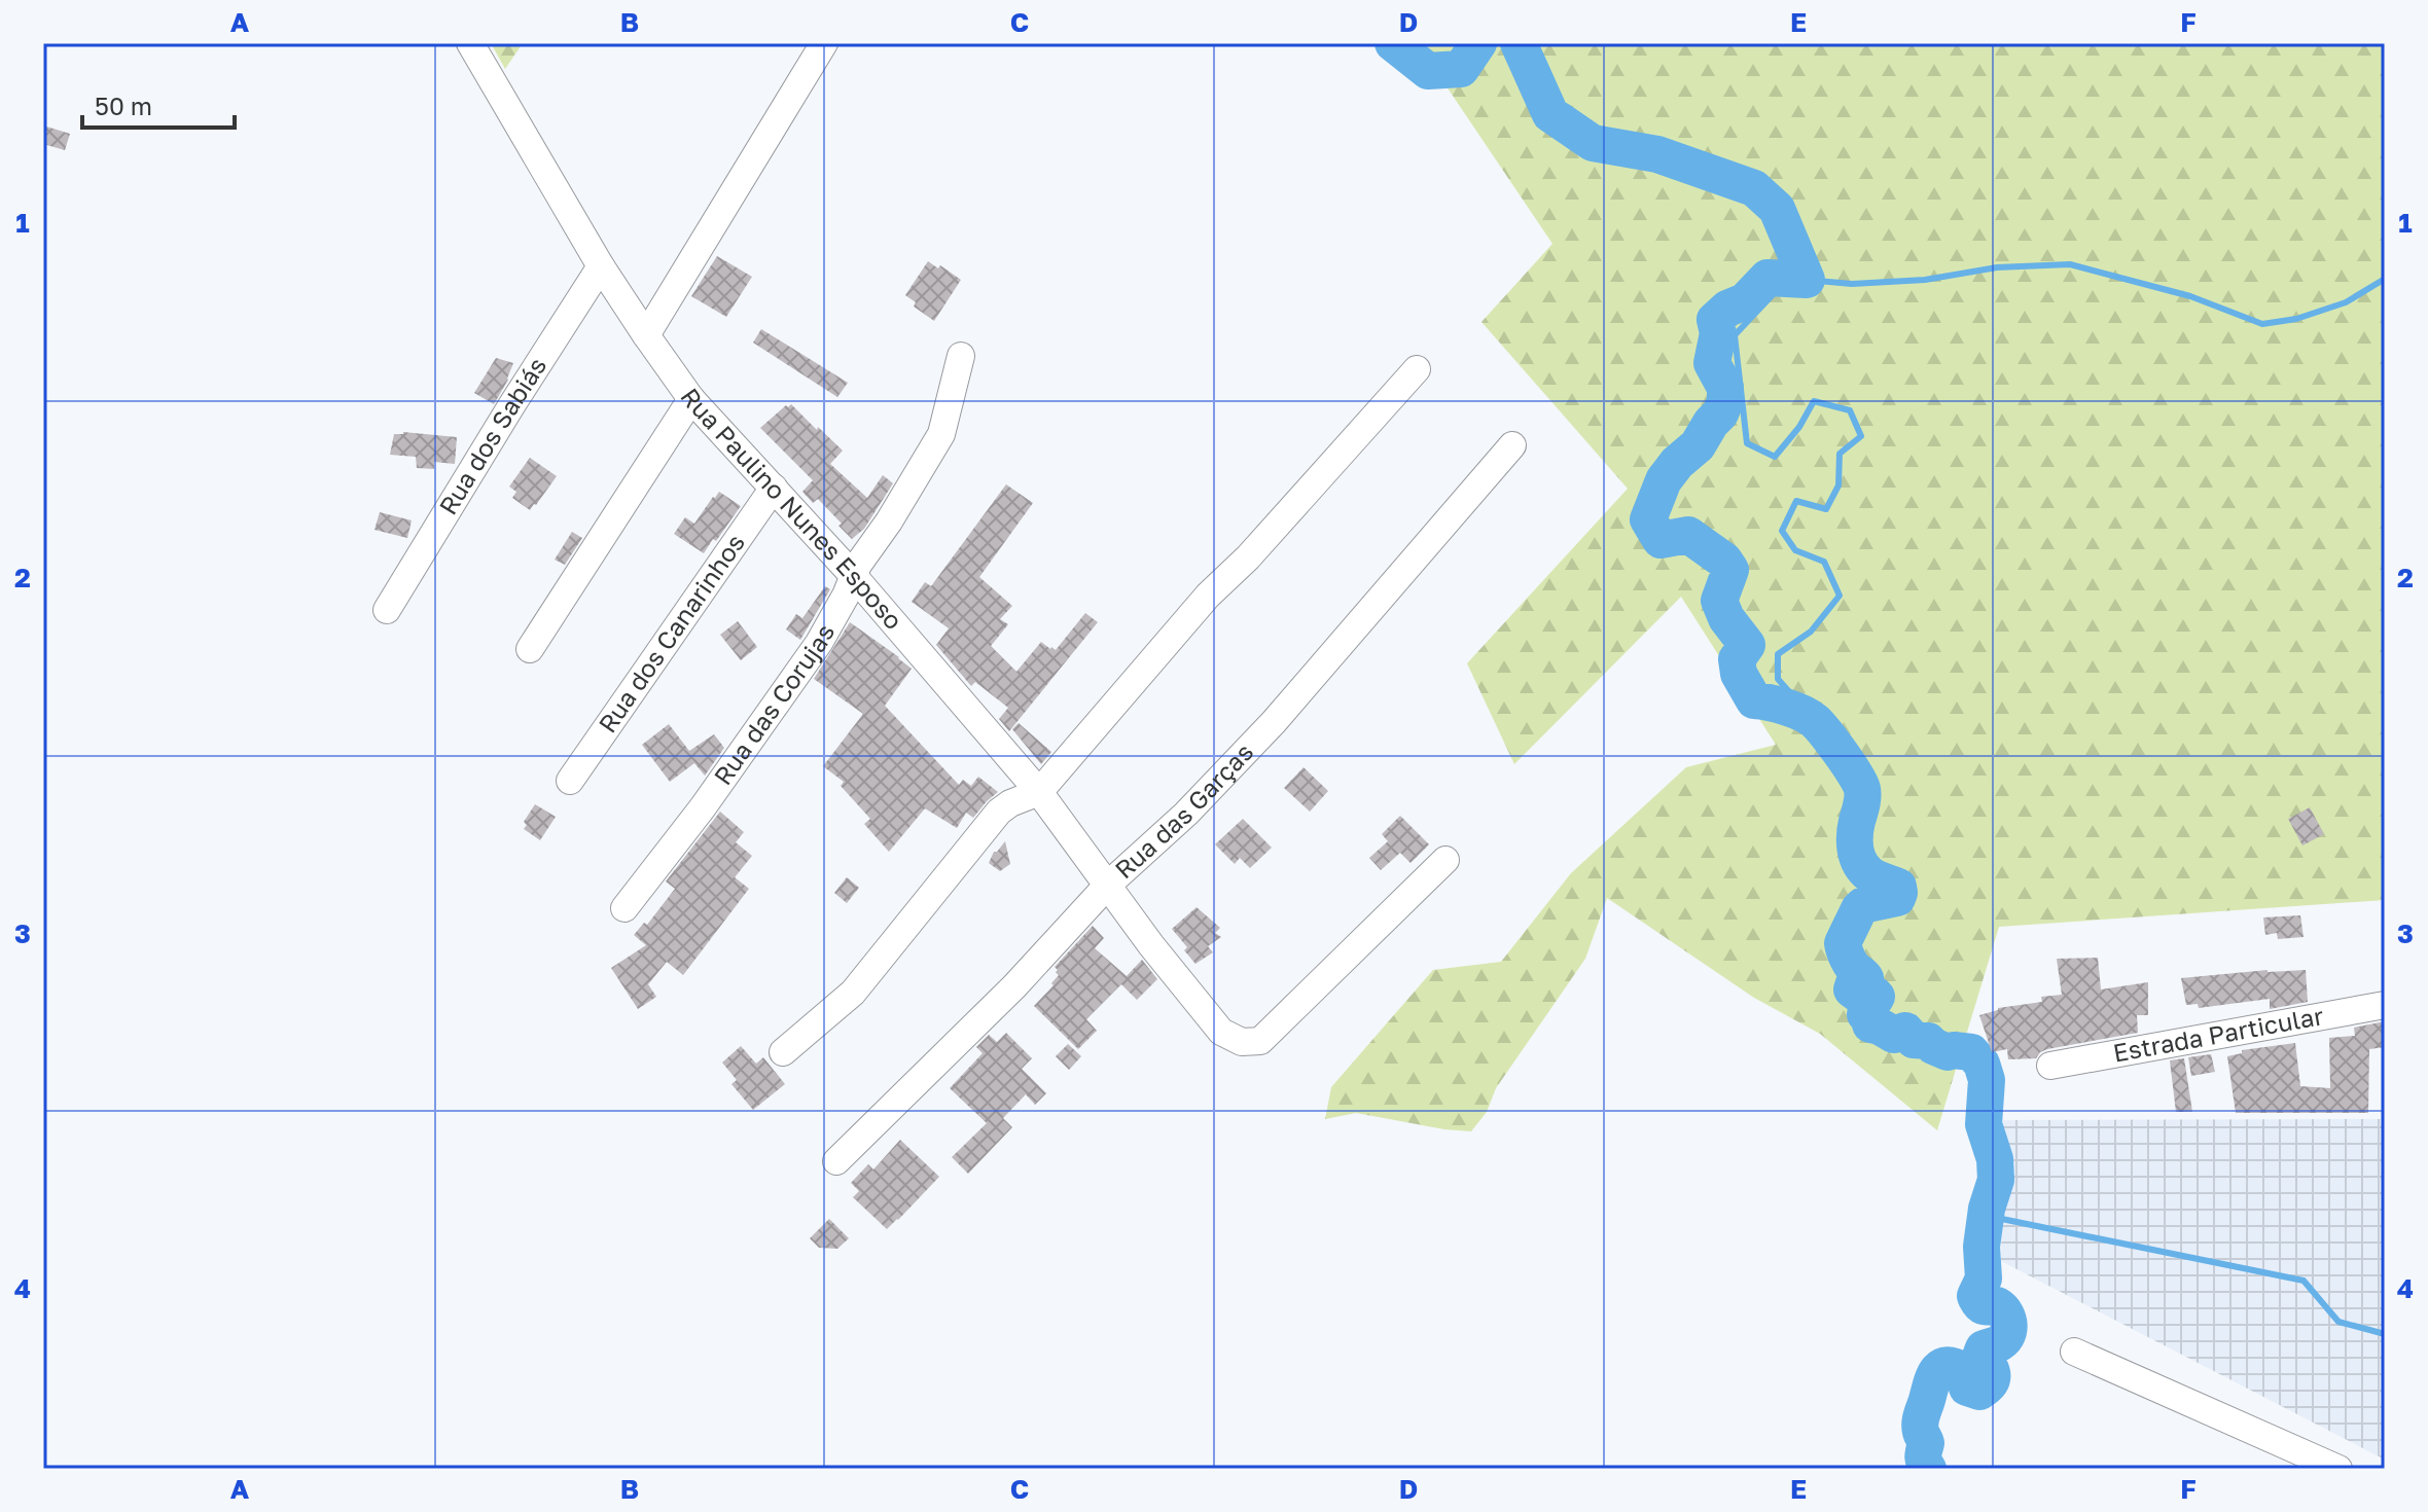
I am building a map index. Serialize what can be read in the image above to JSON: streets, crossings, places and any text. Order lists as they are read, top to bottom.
{
  "streets": {
    "street": [
      "Rua dos Sabiás",
      "Rua Paulino Nunes Esposo",
      "Rua dos Canarinhos",
      "Rua das Corujas",
      "Rua das Garças",
      "Estrada Particular"
    ]
  },
  "crossings": [
    ["Rua dos Sabiás", "Rua Paulino Nunes Esposo"],
    ["Rua Paulino Nunes Esposo", "Rua dos Canarinhos"],
    ["Rua Paulino Nunes Esposo", "Rua das Corujas"],
    ["Rua Paulino Nunes Esposo", "Rua das Garças"]
  ],
  "scale_bar": "50 m",
  "grid": {
    "columns": [
      "A",
      "B",
      "C",
      "D",
      "E",
      "F"
    ],
    "rows": [
      "1",
      "2",
      "3",
      "4"
    ]
  }
}
